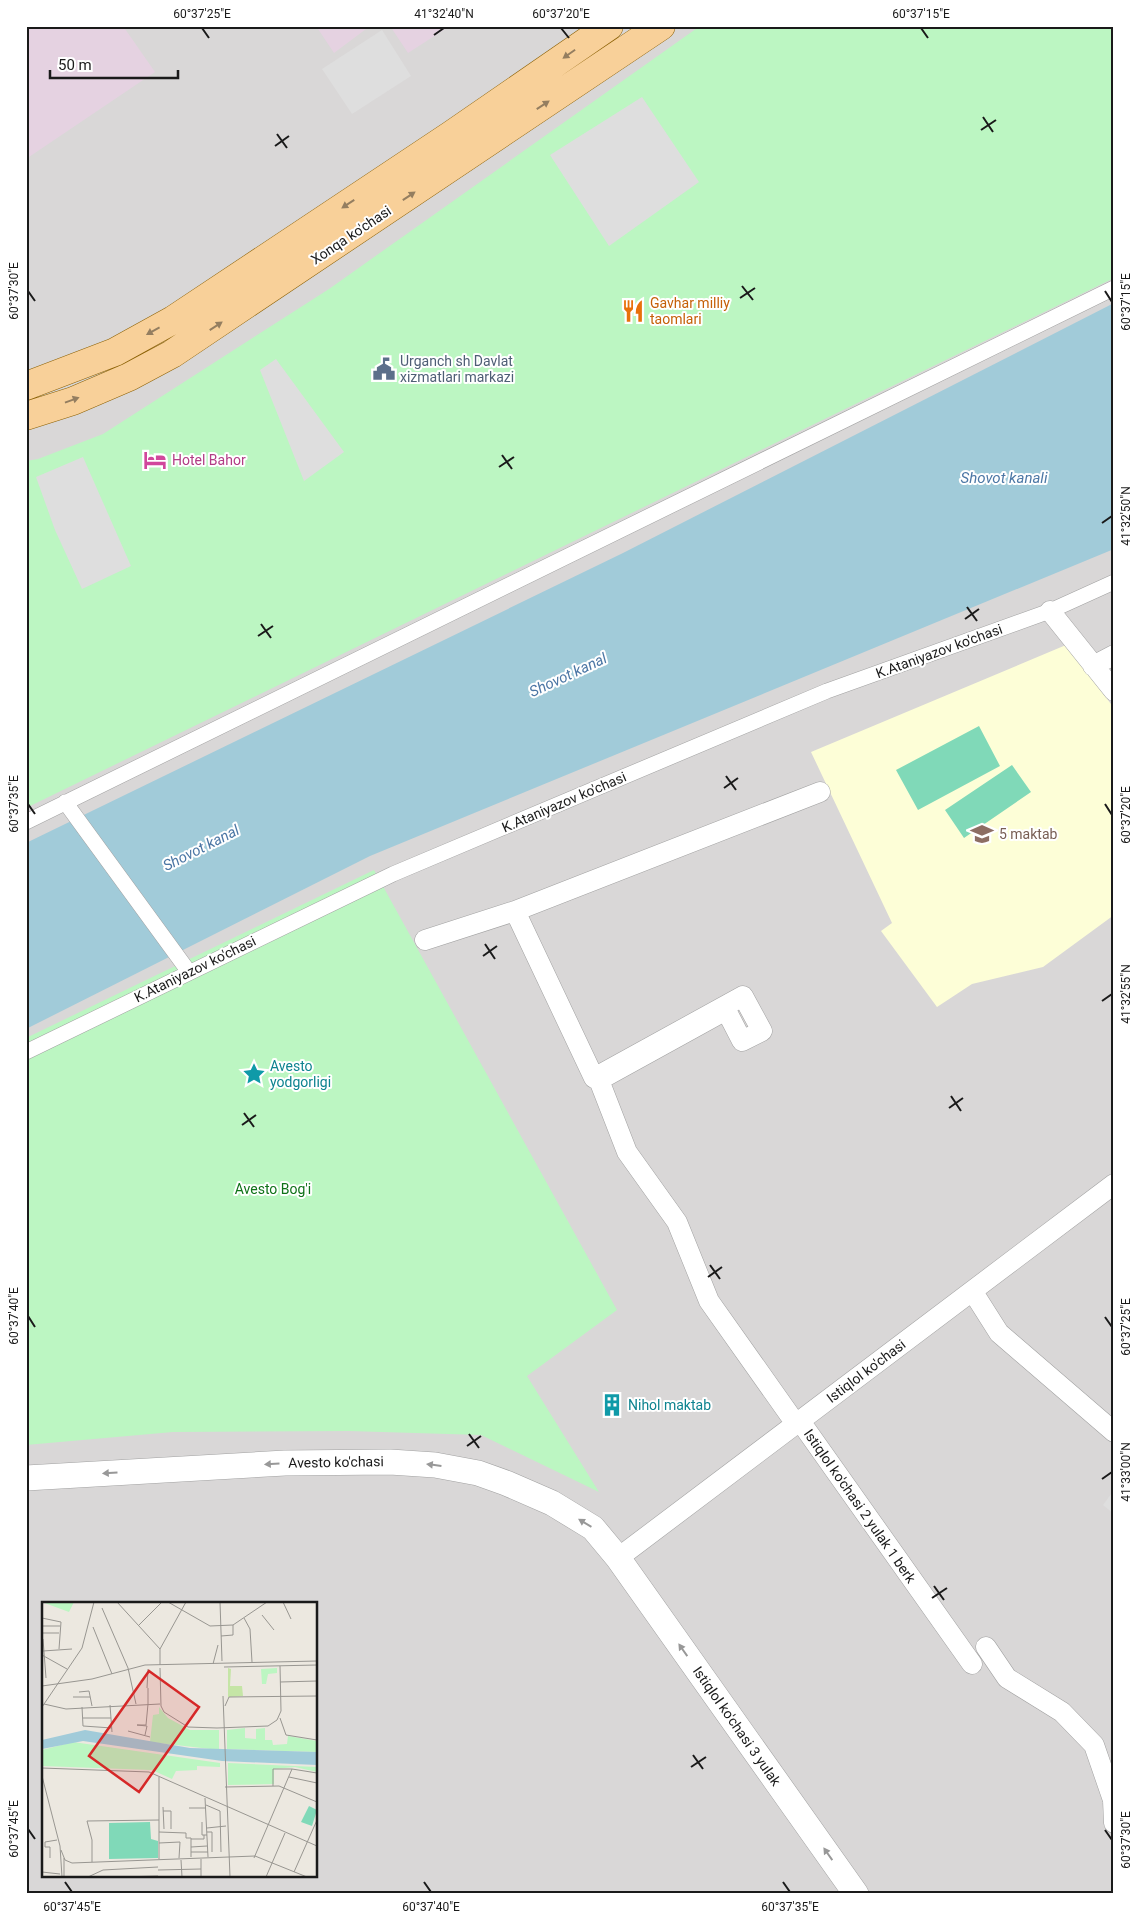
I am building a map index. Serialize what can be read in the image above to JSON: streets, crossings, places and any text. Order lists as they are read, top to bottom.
{
  "streets": {
    "main road": ["Xonqa ko'chasi"],
    "street": [
      "K.Ataniyazov ko'chasi",
      "Istiqlol ko'chasi",
      "Avesto ko'chasi",
      "Istiqlol ko'chasi 2 yulak 1 berk",
      "Istiqlol ko'chasi 3 yulak"
    ]
  },
  "crossings": [
    ["Istiqlol ko'chasi", "Avesto ko'chasi"],
    ["Istiqlol ko'chasi", "Istiqlol ko'chasi 2 yulak 1 berk"],
    ["Istiqlol ko'chasi", "Istiqlol ko'chasi 3 yulak"],
    ["Avesto ko'chasi", "Istiqlol ko'chasi 3 yulak"]
  ],
  "one_way": ["Avesto ko'chasi", "Istiqlol ko'chasi 3 yulak"],
  "water": ["Shovot kanali", "Shovot kanal"],
  "parks": ["Avesto Bog'i"],
  "places": {
    "restaurant": ["Gavhar milliy taomlari"],
    "public building": ["Urganch sh Davlat xizmatlari markazi"],
    "hotel": ["Hotel Bahor"],
    "school or university": ["5 maktab"],
    "place": ["Avesto yodgorligi"],
    "building": ["Nihol maktab"]
  },
  "scale_bar": "50 m",
  "coordinates": [
    "60°37'25\"E",
    "41°32'40\"N",
    "60°37'20\"E",
    "60°37'15\"E",
    "60°37'30\"E",
    "41°32'50\"N",
    "60°37'35\"E",
    "41°32'55\"N",
    "60°37'40\"E",
    "41°33'00\"N",
    "60°37'45\"E"
  ]
}
